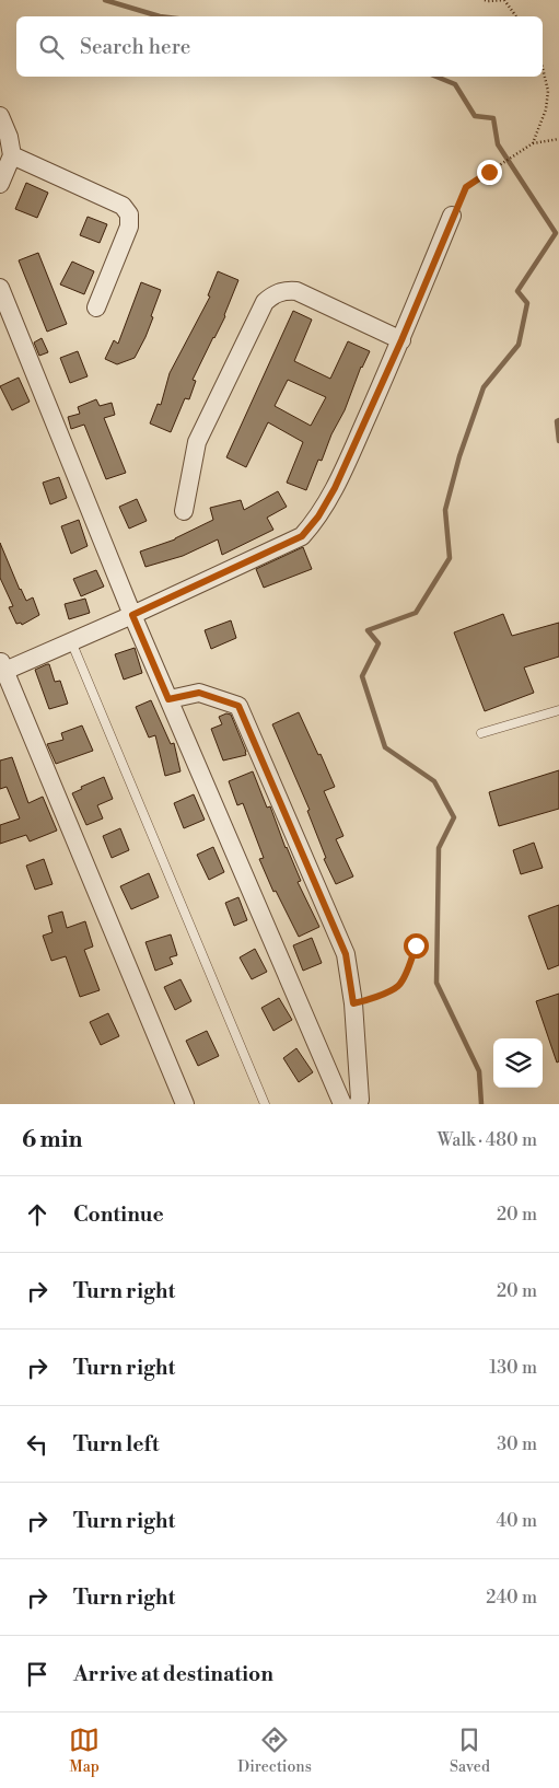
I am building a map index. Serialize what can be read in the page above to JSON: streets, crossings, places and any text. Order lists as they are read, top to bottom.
{
  "page": {
    "search": "Search here",
    "heading": ["6 min", "Walk · 480 m"],
    "list": [
      ["Continue", "20 m"],
      ["Turn right", "20 m"],
      ["Turn right", "130 m"],
      ["Turn left", "30 m"],
      ["Turn right", "40 m"],
      ["Turn right", "240 m"],
      "Arrive at destination"
    ],
    "nav": ["Map", "Directions", "Saved"]
  }
}
